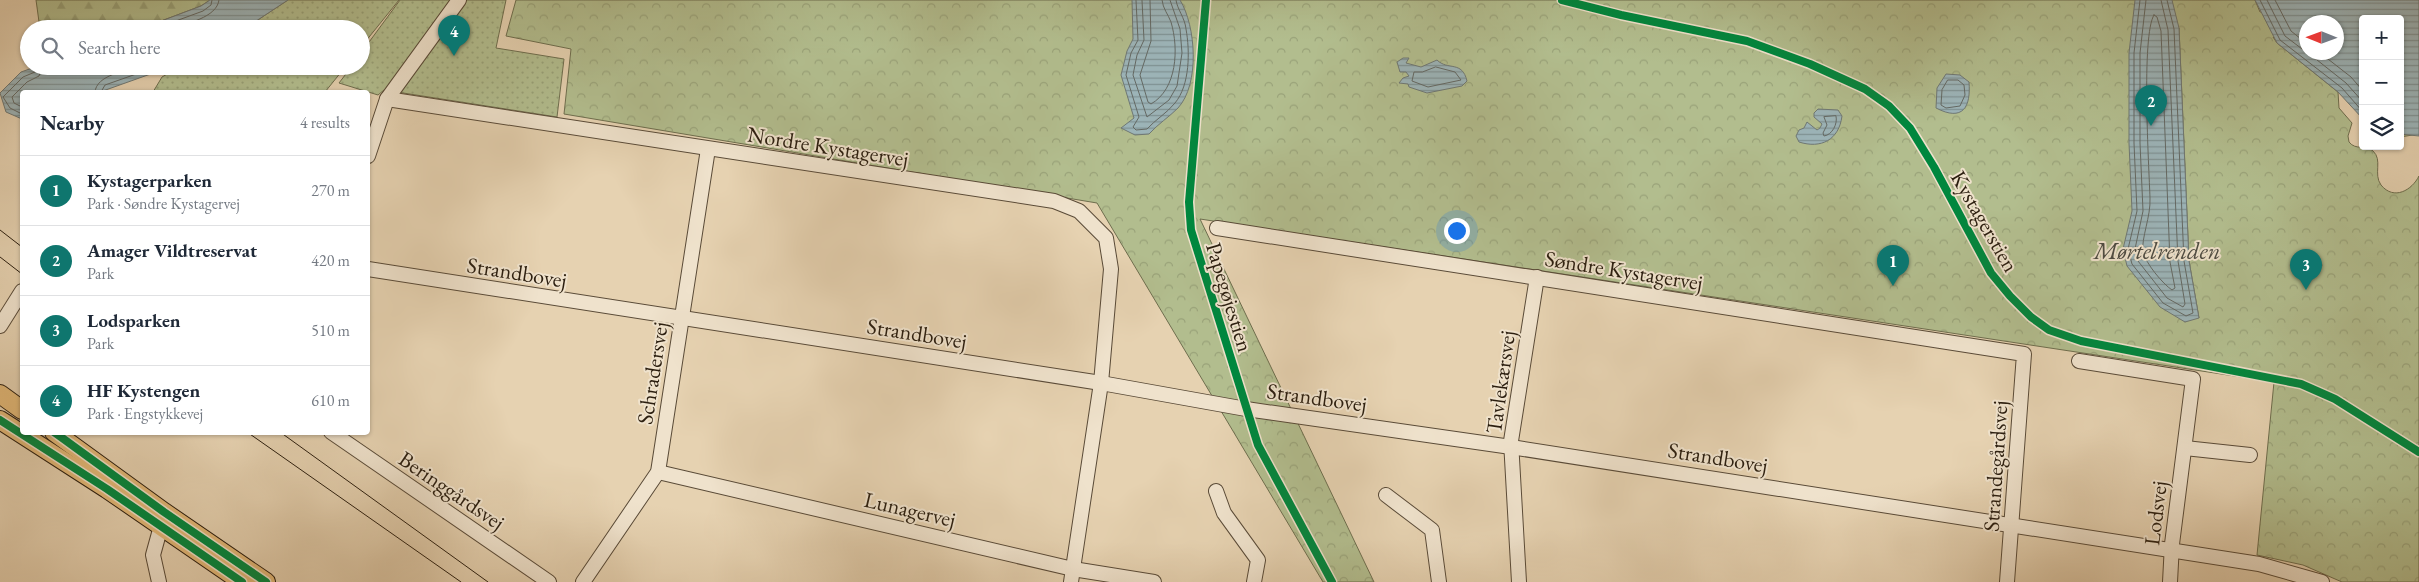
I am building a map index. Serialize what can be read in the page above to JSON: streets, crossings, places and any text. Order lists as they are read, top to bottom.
{
  "streets": {
    "street": [
      "Nordre Kystagervej",
      "Søndre Kystagervej",
      "Strandbovej",
      "Schradersvej",
      "Tavlekærsvej",
      "Strandegårdsvej",
      "Beringgårdsvej",
      "Lunagervej",
      "Lodsvej"
    ],
    "cycle path": ["Kystagerstien", "Papegøjestien"]
  },
  "crossings": [
    ["Nordre Kystagervej", "Strandbovej"],
    ["Nordre Kystagervej", "Schradersvej"],
    ["Nordre Kystagervej", "Lunagervej"],
    ["Søndre Kystagervej", "Tavlekærsvej"],
    ["Søndre Kystagervej", "Strandegårdsvej"],
    ["Strandbovej", "Schradersvej"],
    ["Strandbovej", "Tavlekærsvej"],
    ["Strandbovej", "Strandegårdsvej"],
    ["Strandbovej", "Lodsvej"],
    ["Schradersvej", "Lunagervej"]
  ],
  "water": ["Mørtelrenden"],
  "north": "left",
  "page": {
    "map_buttons": ["+", "−"],
    "pins": [
      "4",
      "2",
      "1",
      "3"
    ],
    "search": "Search here",
    "heading": ["Nearby", "4 results"],
    "list": [
      {
        "mark": "1",
        "name": "Kystagerparken",
        "note": "Park · Søndre Kystagervej",
        "value": "270 m"
      },
      {
        "mark": "2",
        "name": "Amager Vildtreservat",
        "note": "Park",
        "value": "420 m"
      },
      {
        "mark": "3",
        "name": "Lodsparken",
        "note": "Park",
        "value": "510 m"
      },
      {
        "mark": "4",
        "name": "HF Kystengen",
        "note": "Park · Engstykkevej",
        "value": "610 m"
      }
    ]
  }
}
